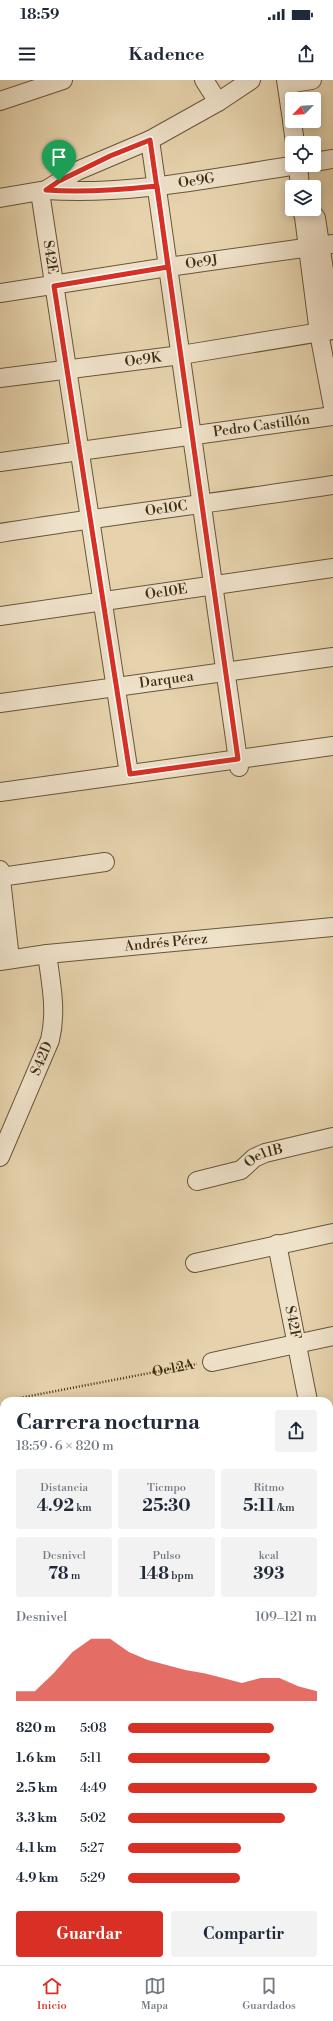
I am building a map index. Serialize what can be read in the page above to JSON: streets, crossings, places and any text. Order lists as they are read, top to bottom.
{
  "streets": {
    "street": [
      "Oe9G",
      "S42E",
      "Oe9J",
      "Oe9K",
      "Pedro Castillón",
      "Oe10C",
      "Oe10E",
      "Darquea",
      "Andrés Pérez",
      "S42D",
      "Oe11B",
      "S42F",
      "Oe12A"
    ]
  },
  "crossings": [
    ["Oe9G", "S42E"],
    ["S42E", "Oe9J"],
    ["S42E", "Oe9K"],
    ["S42E", "Pedro Castillón"],
    ["S42E", "Oe10C"],
    ["S42E", "Oe10E"],
    ["S42E", "Darquea"],
    ["Andrés Pérez", "S42D"],
    ["S42F", "Oe12A"]
  ],
  "north": "bottom left",
  "page": {
    "status": "18:59",
    "header": "Kadence",
    "heading": ["Carrera nocturna", "18:59 · 6 × 820 m"],
    "stats": [
      ["Distancia", "4.92 km"],
      ["Tiempo", "25:30"],
      ["Ritmo", "5:11 /km"],
      ["Desnivel", "78 m"],
      ["Pulso", "148 bpm"],
      ["kcal", "393"]
    ],
    "chart": ["Desnivel", "109–121 m"],
    "list": [
      {
        "name": "820 m",
        "note": "5:08"
      },
      {
        "name": "1.6 km",
        "note": "5:11"
      },
      {
        "name": "2.5 km",
        "note": "4:49"
      },
      {
        "name": "3.3 km",
        "note": "5:02"
      },
      {
        "name": "4.1 km",
        "note": "5:27"
      },
      {
        "name": "4.9 km",
        "note": "5:29"
      }
    ],
    "buttons": ["Guardar", "Compartir"],
    "tabs": ["Inicio", "Mapa", "Guardados"]
  }
}
